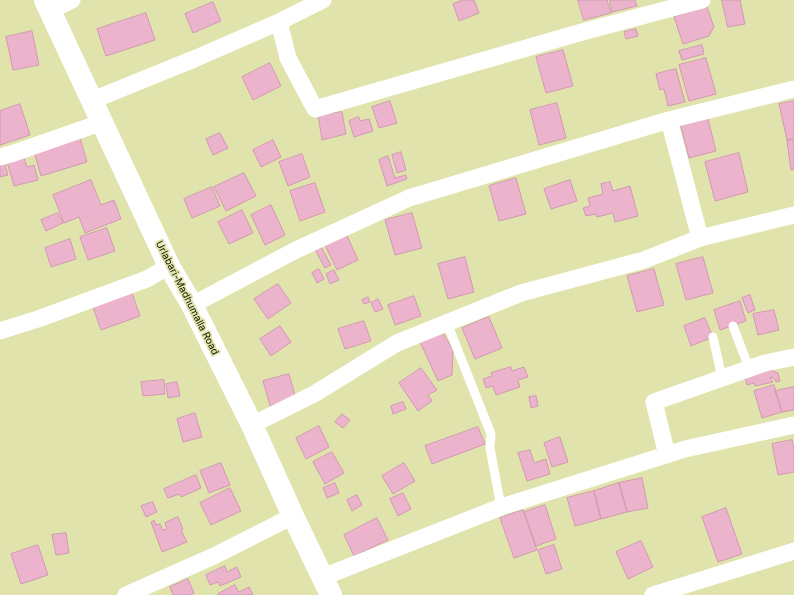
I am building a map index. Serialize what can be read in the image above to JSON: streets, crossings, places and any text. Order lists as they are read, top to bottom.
{
  "streets": {
    "main road": ["Urlabari-Madhumalla Road"]
  }
}
